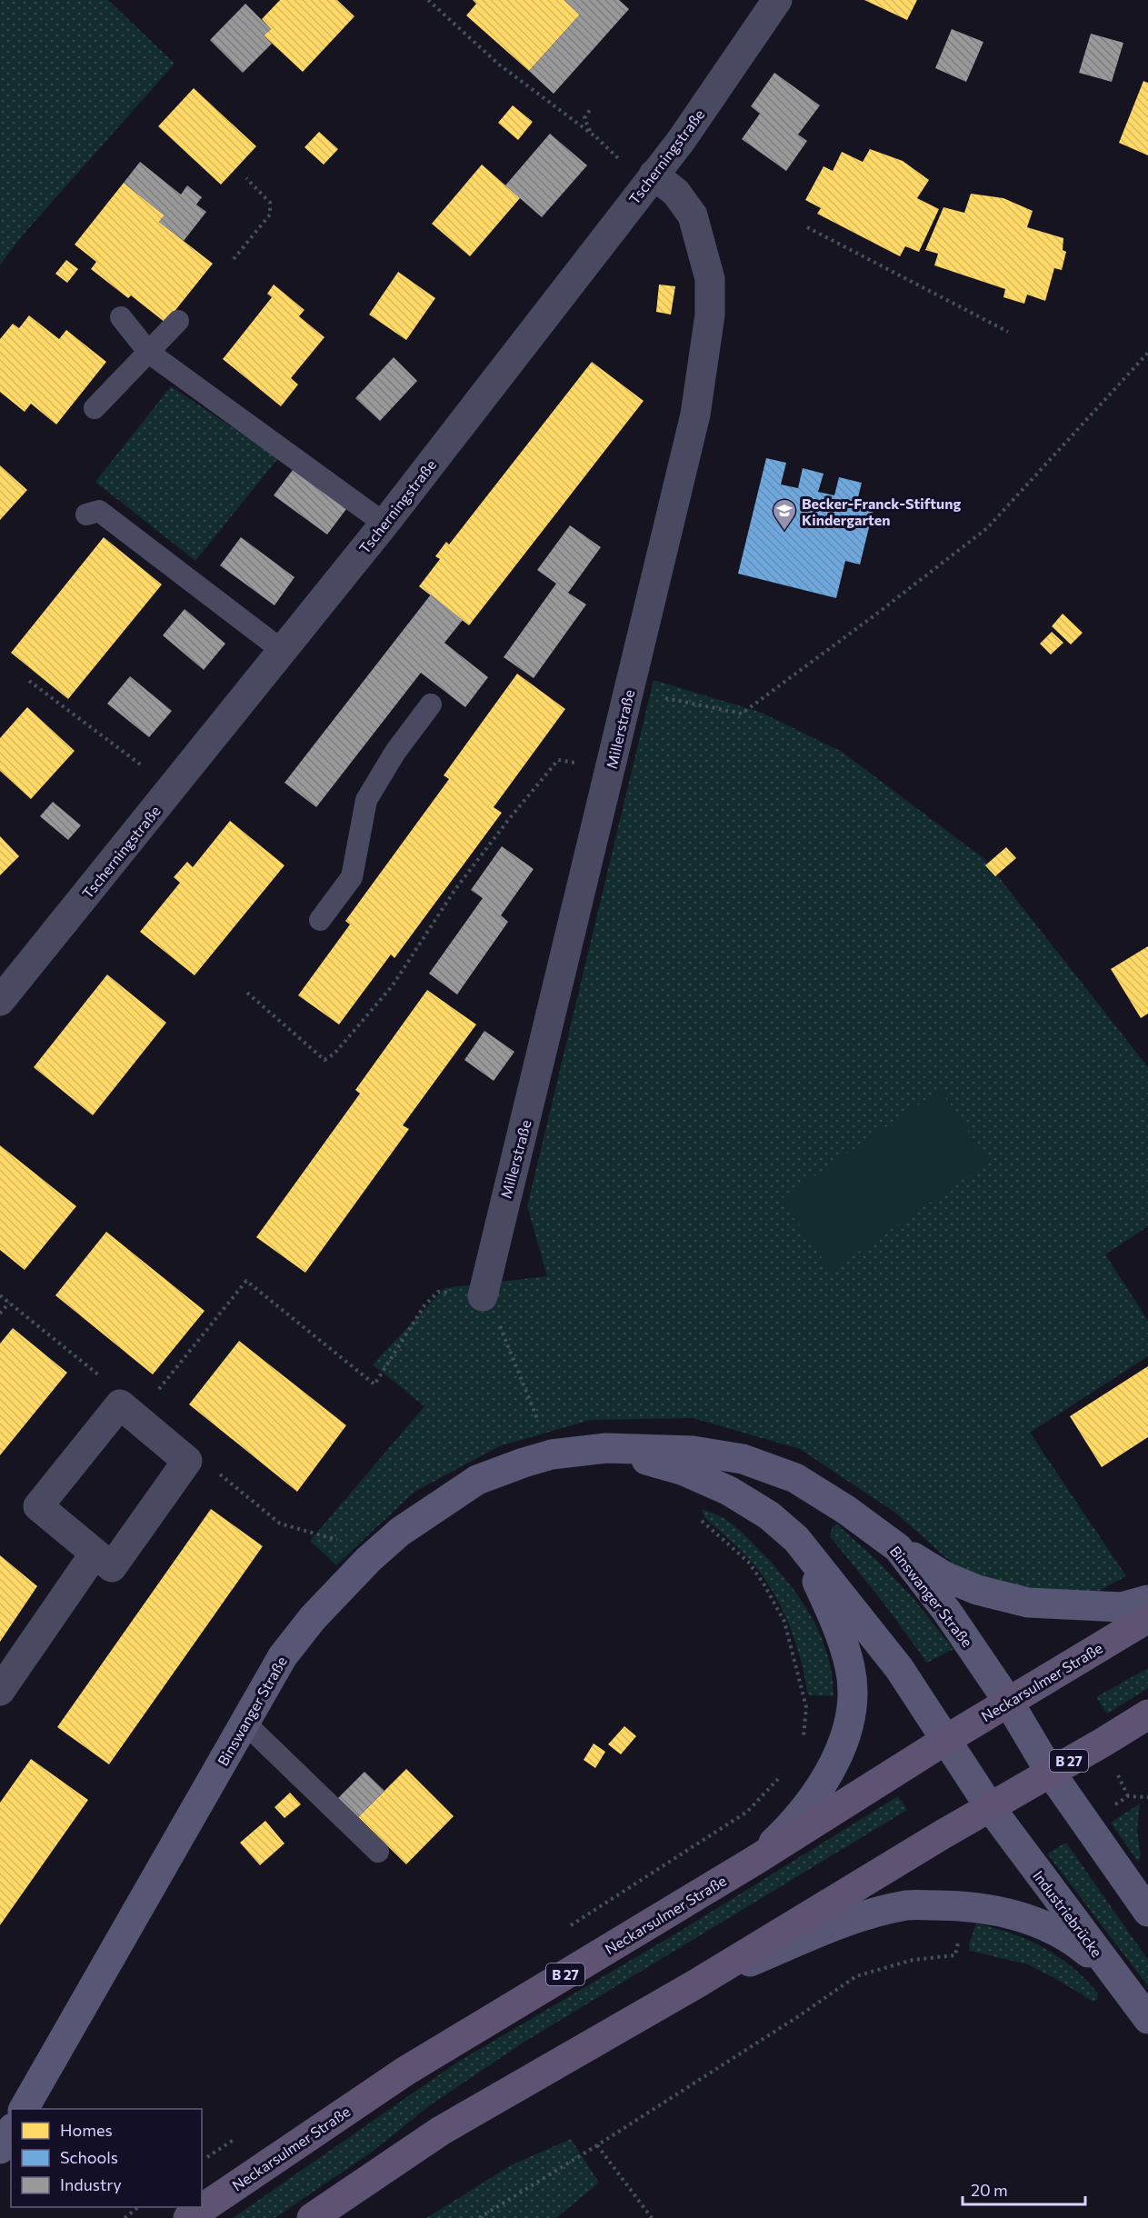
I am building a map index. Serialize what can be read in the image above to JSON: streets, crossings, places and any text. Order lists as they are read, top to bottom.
{
  "streets": {
    "main road": [
      "Binswanger Straße",
      "Neckarsulmer Straße",
      "B 27",
      "Industriebrücke"
    ],
    "street": ["Tscherningstraße", "Millerstraße"]
  },
  "crossings": [
    ["Tscherningstraße", "Millerstraße"],
    ["Binswanger Straße", "Neckarsulmer Straße"],
    ["Binswanger Straße", "B 27"],
    ["Binswanger Straße", "Industriebrücke"],
    ["B 27", "Industriebrücke"]
  ],
  "places": {
    "school or university": ["Becker-Franck-Stiftung Kindergarten"]
  },
  "legend": ["Homes", "Schools", "Industry"],
  "scale_bar": "20 m"
}
